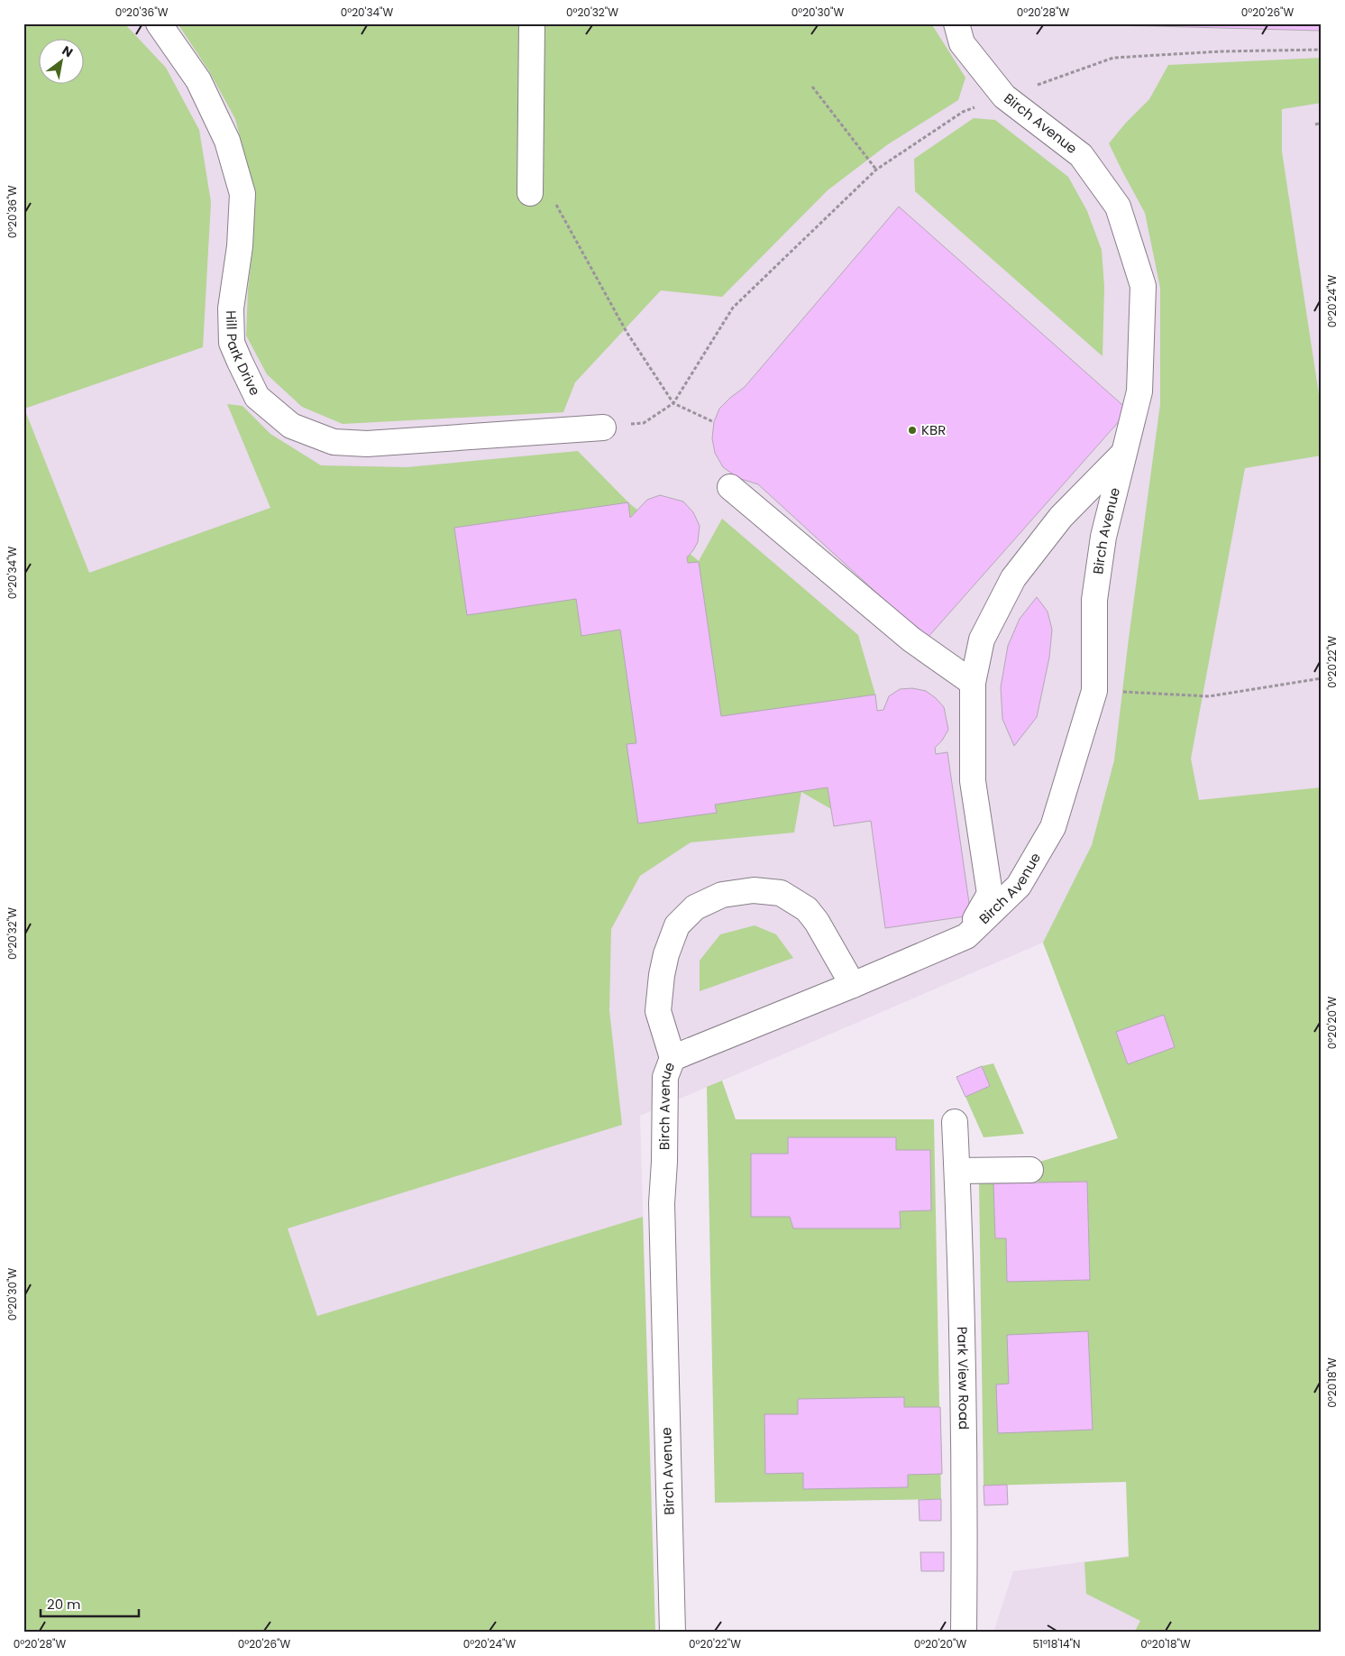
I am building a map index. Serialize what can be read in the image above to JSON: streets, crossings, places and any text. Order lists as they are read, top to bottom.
{
  "streets": {
    "street": ["Birch Avenue", "Hill Park Drive", "Park View Road"]
  },
  "places": ["KBR"],
  "scale_bar": "20 m",
  "north": "top right",
  "coordinates": [
    "0°20'36\"W",
    "0°20'34\"W",
    "0°20'32\"W",
    "0°20'30\"W",
    "0°20'28\"W",
    "0°20'26\"W",
    "0°20'24\"W",
    "0°20'22\"W",
    "0°20'20\"W",
    "0°20'18\"W",
    "51°18'14\"N"
  ]
}
